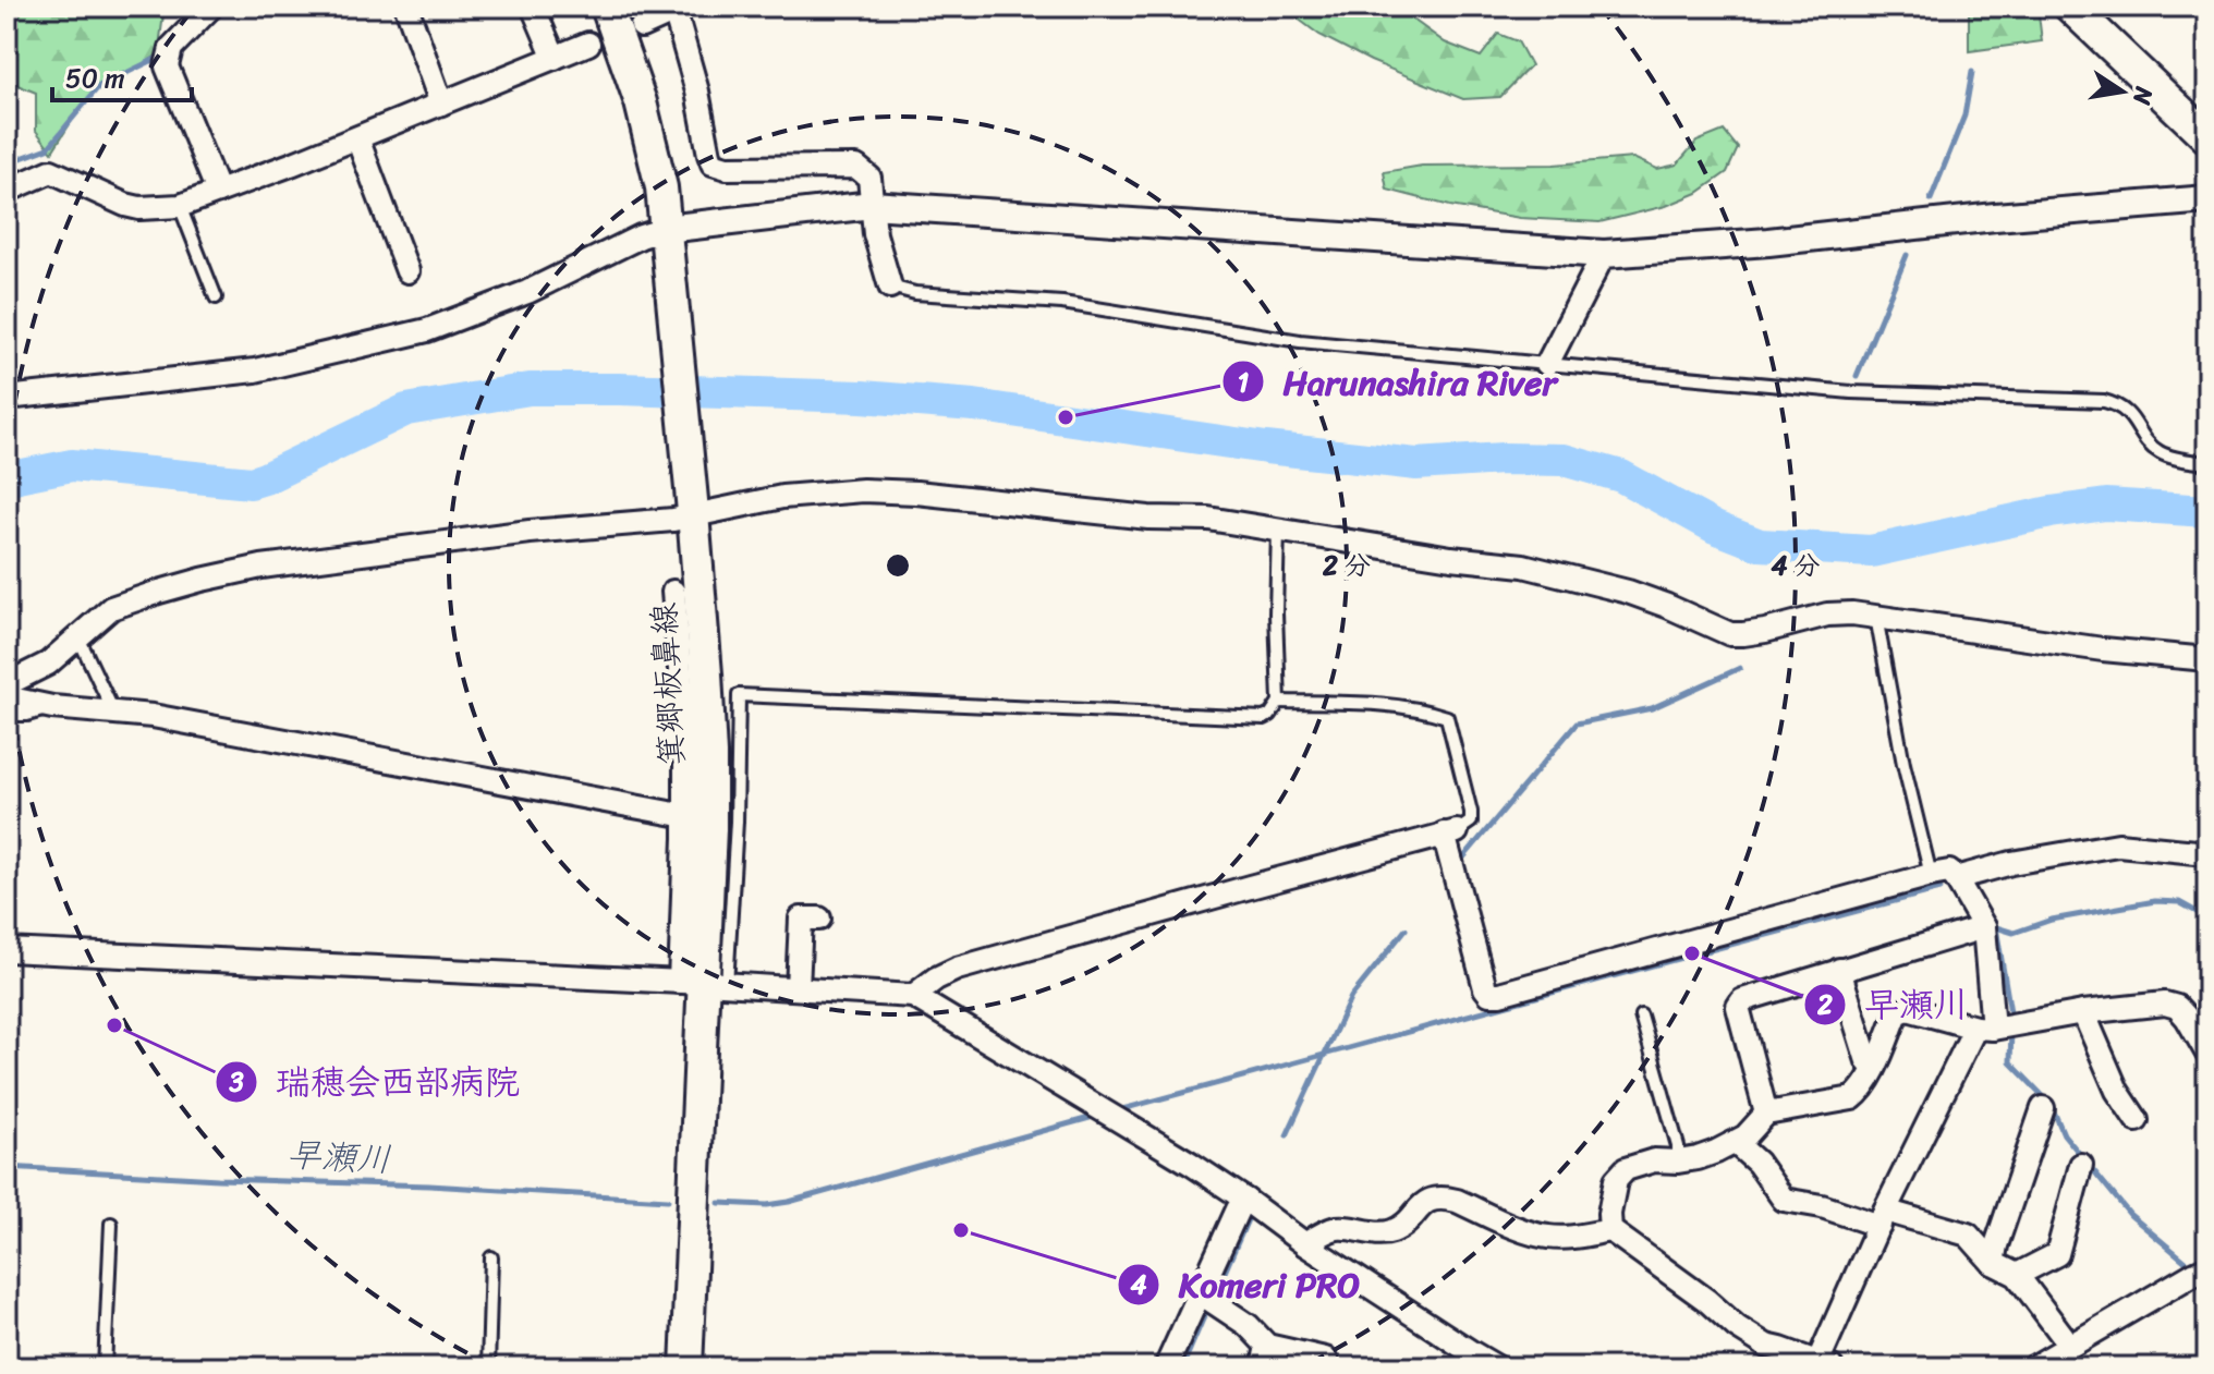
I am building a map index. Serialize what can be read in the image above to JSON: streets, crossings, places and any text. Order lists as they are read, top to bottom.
{
  "streets": {
    "main road": ["箕郷板鼻線"]
  },
  "water": ["早瀬川"],
  "places": [
    "Harunashira River",
    "早瀬川",
    "瑞穂会西部病院",
    "Komeri PRO"
  ],
  "scale_bar": "50 m",
  "north": "right",
  "rings": ["2 分", "4 分"]
}
